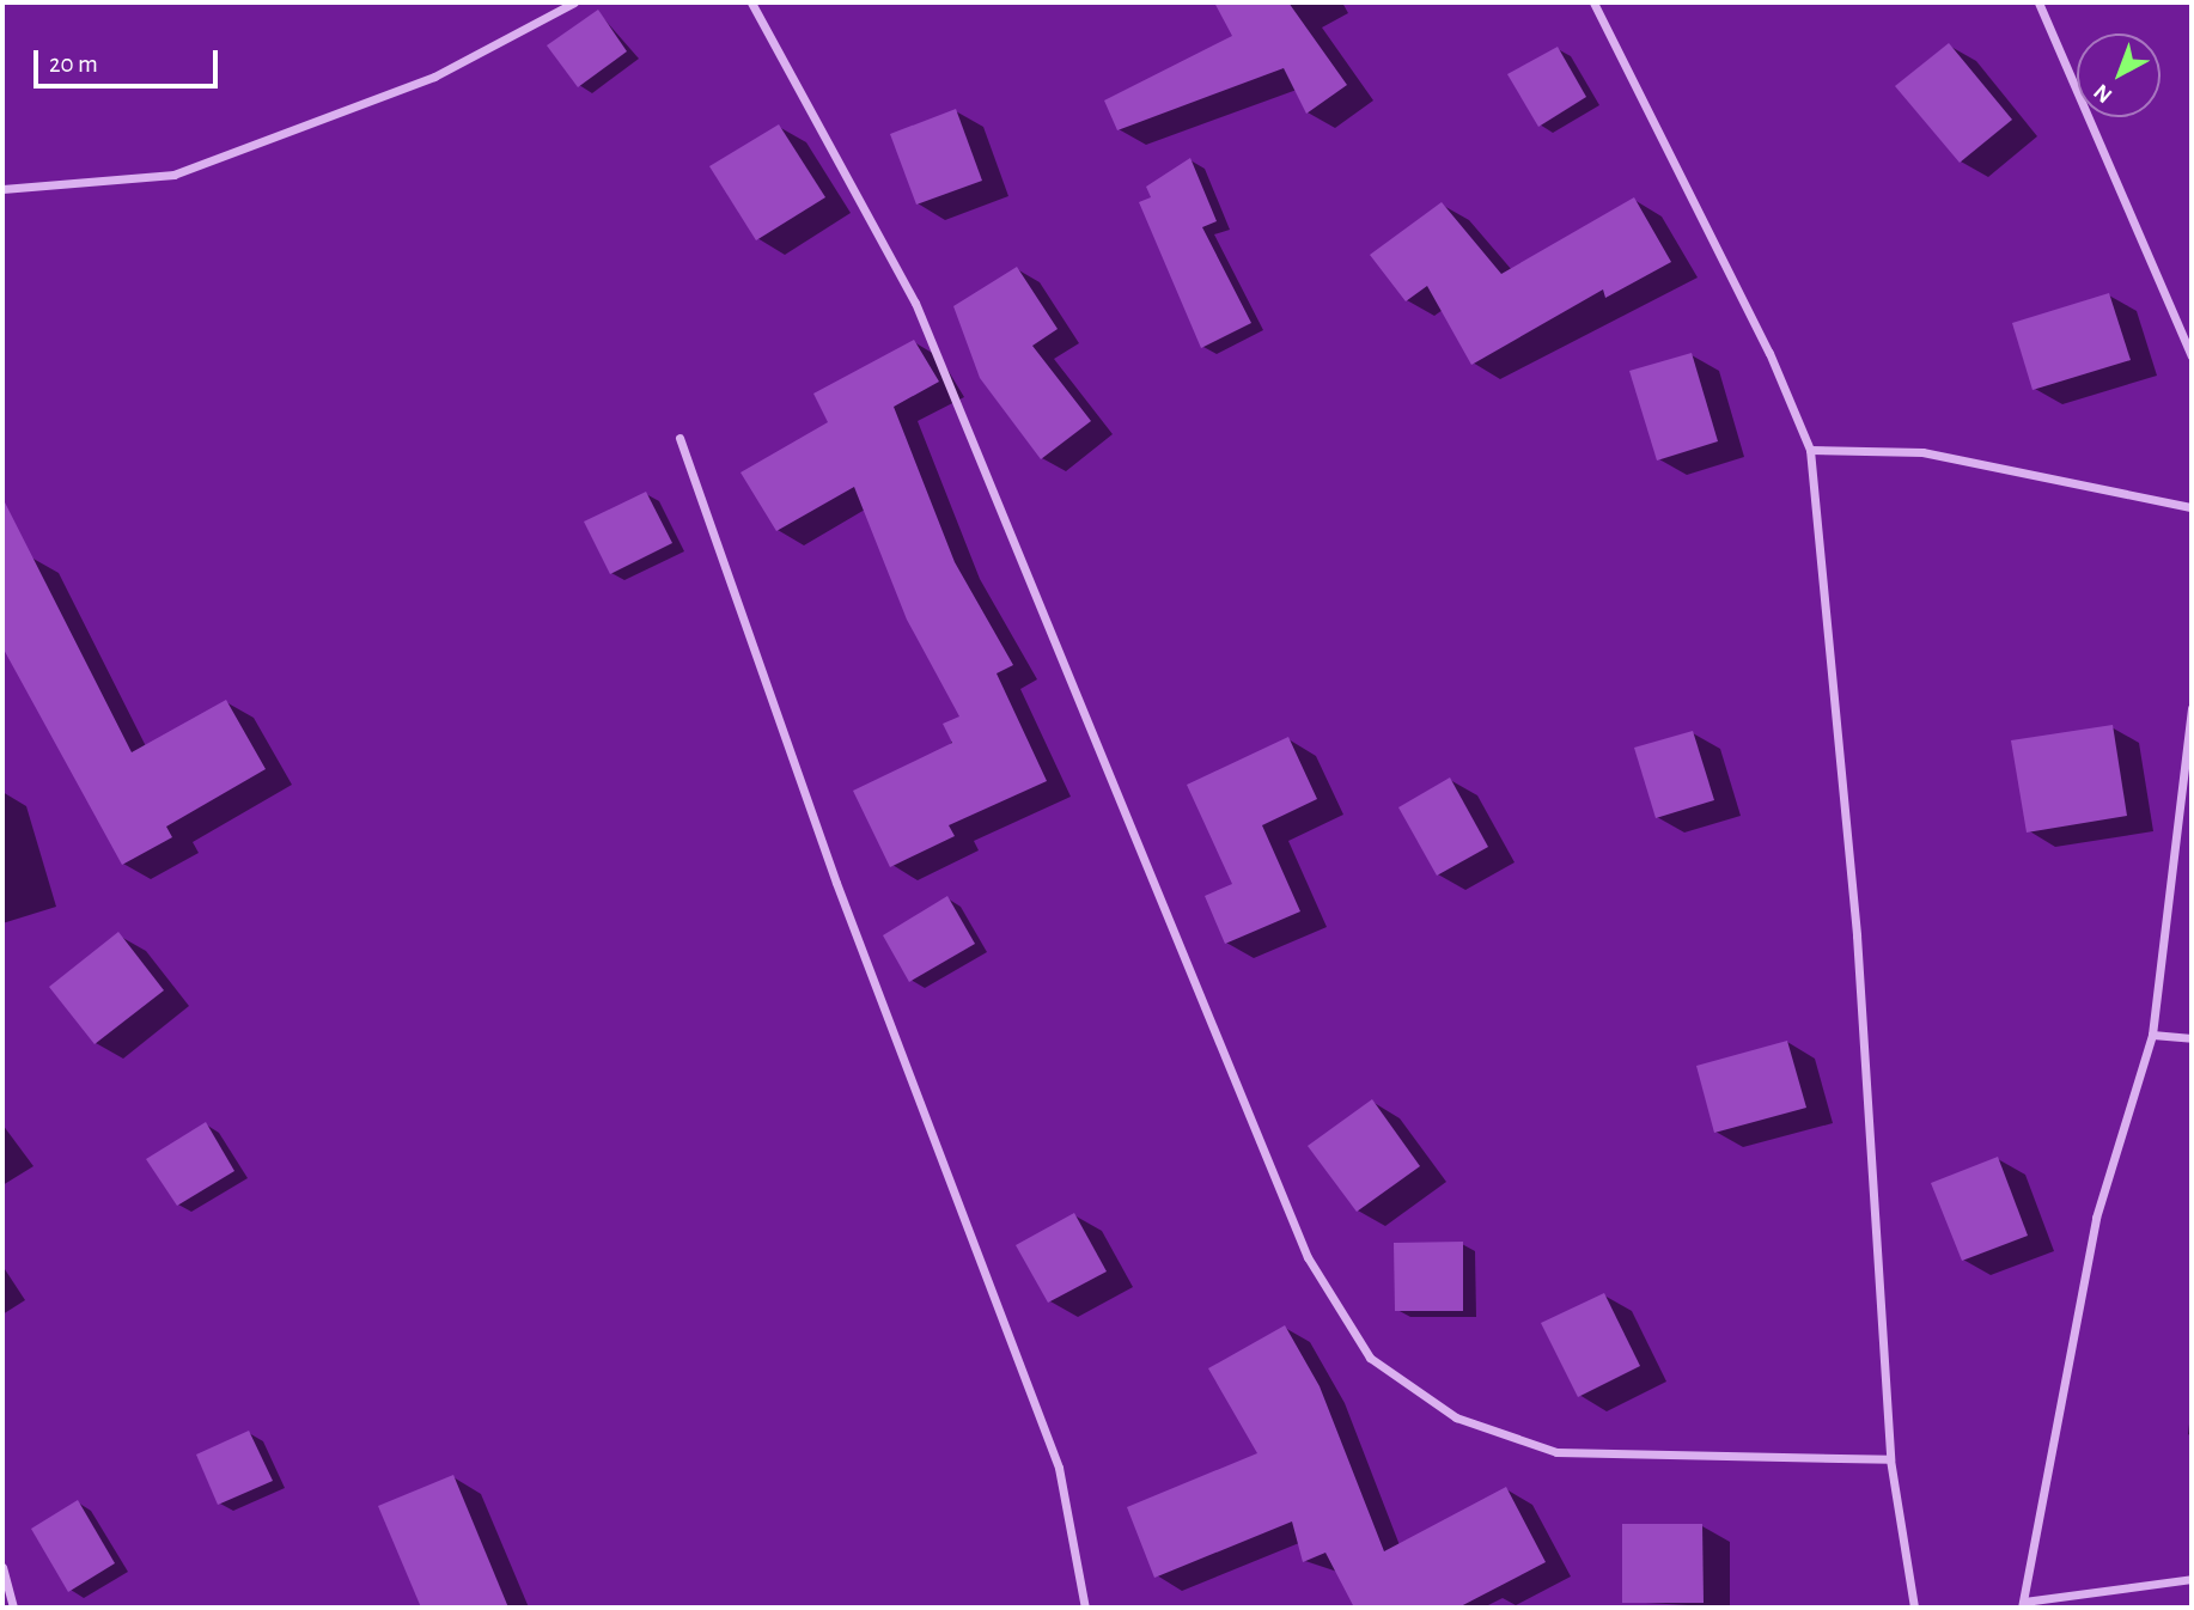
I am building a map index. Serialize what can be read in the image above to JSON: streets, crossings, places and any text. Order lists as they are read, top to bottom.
{
  "scale_bar": "20 m",
  "north": "bottom left"
}
